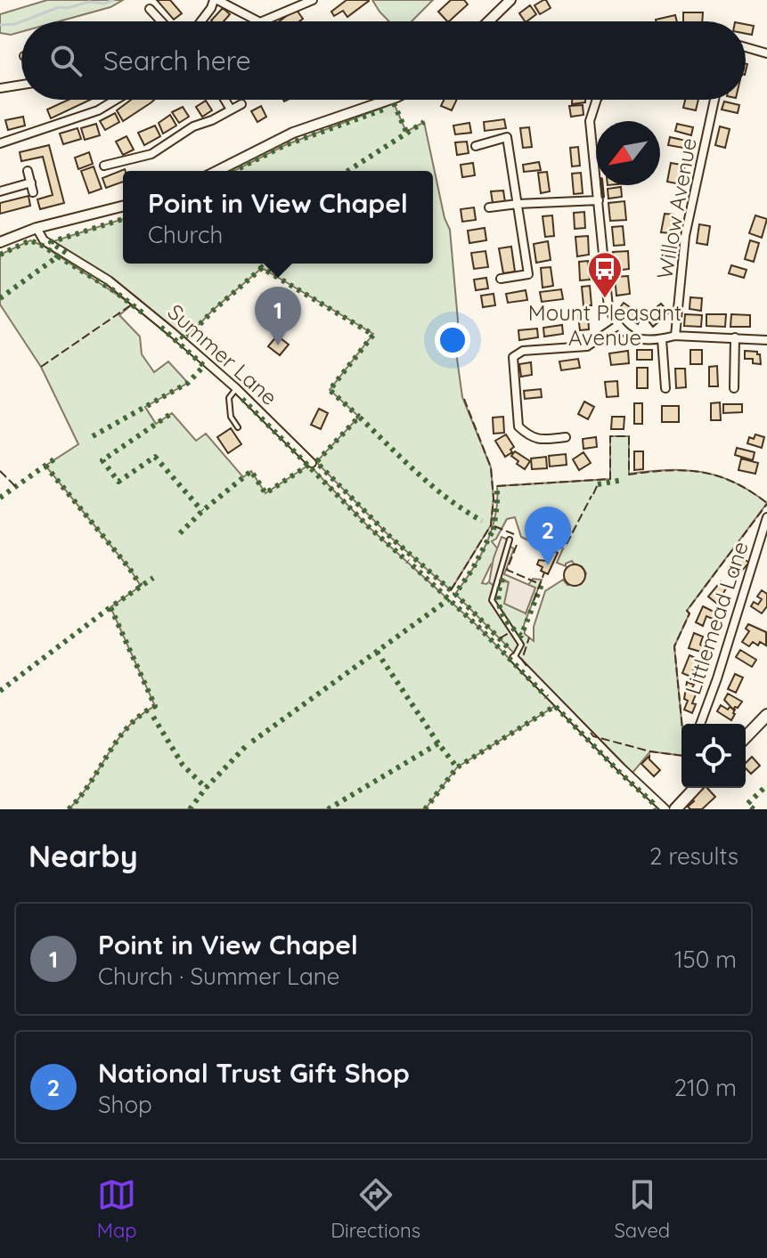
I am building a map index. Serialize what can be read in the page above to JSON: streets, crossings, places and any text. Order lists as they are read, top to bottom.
{
  "streets": {
    "street": ["Willow Avenue", "Summer Lane", "Littlemead Lane"]
  },
  "places": {
    "bus stop": ["Mount Pleasant Avenue"]
  },
  "north": "bottom left",
  "page": {
    "search": "Search here",
    "popup": ["Point in View Chapel", "Church"],
    "pins": ["1", "2"],
    "heading": ["Nearby", "2 results"],
    "list": [
      {
        "mark": "1",
        "name": "Point in View Chapel",
        "note": "Church · Summer Lane",
        "value": "150 m"
      },
      {
        "mark": "2",
        "name": "National Trust Gift Shop",
        "note": "Shop",
        "value": "210 m"
      }
    ],
    "nav": ["Map", "Directions", "Saved"]
  }
}
